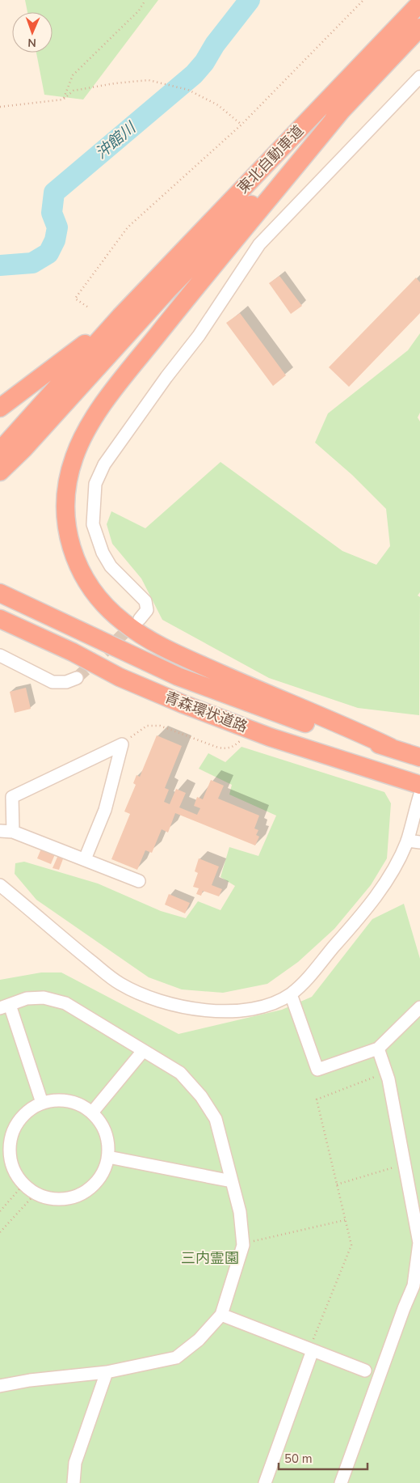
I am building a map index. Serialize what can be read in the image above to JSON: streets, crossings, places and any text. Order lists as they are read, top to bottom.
{
  "streets": {
    "highway": ["東北自動車道", "青森環状道路"]
  },
  "water": ["沖館川"],
  "parks": ["三内霊園"],
  "scale_bar": "50 m",
  "north": "bottom"
}
